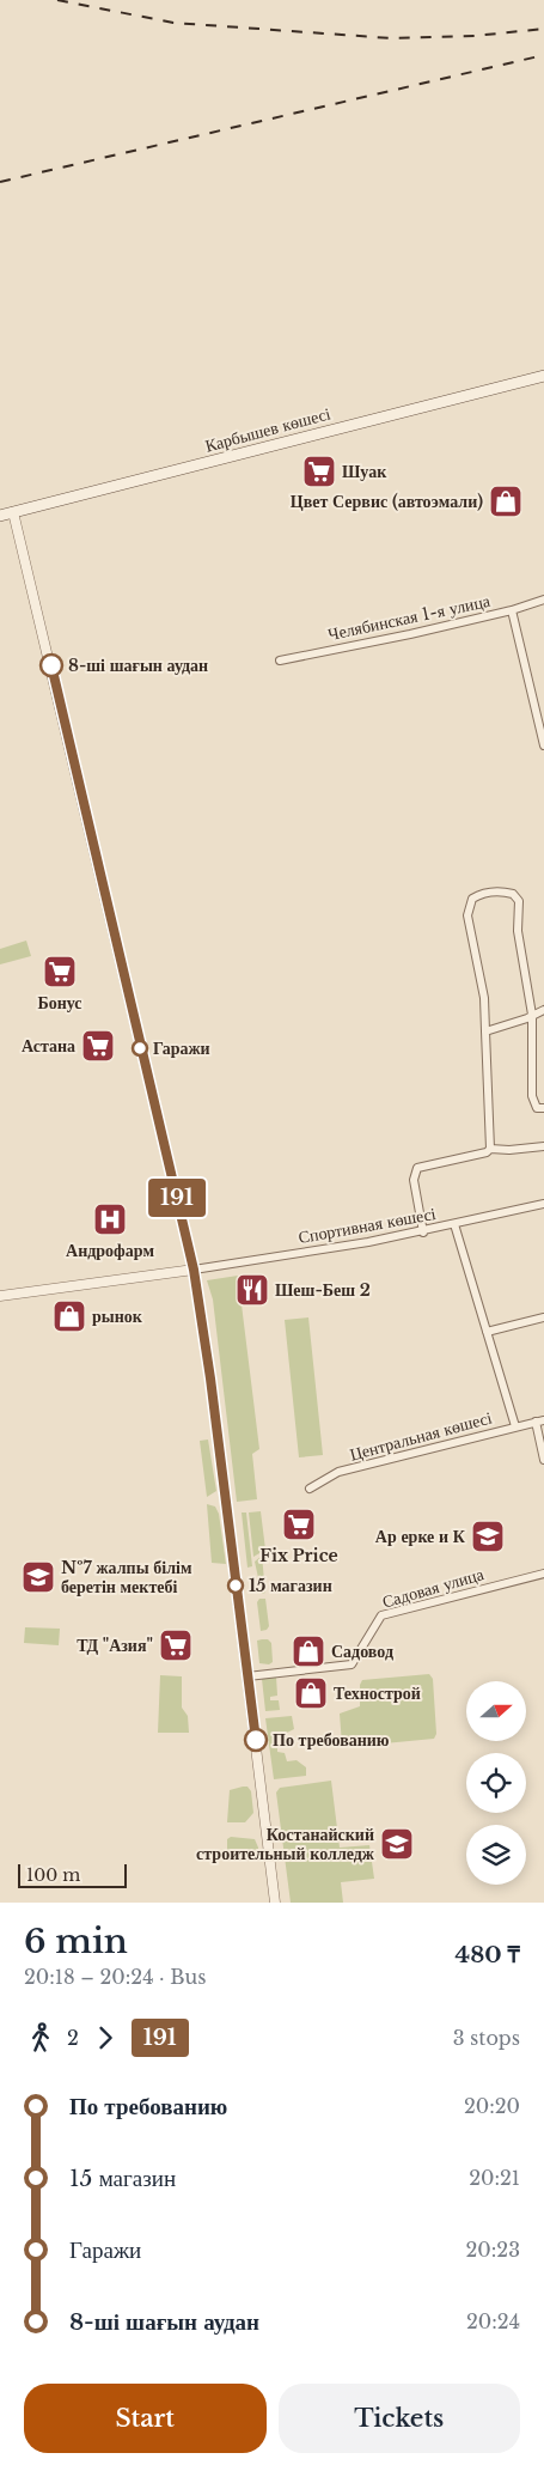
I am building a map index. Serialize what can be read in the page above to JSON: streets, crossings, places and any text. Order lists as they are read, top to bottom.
{
  "streets": {
    "main road": ["Карбышев көшесі"],
    "street": [
      "Челябинская 1-я улица",
      "Спортивная көшесі",
      "Центральная көшесі",
      "Садовая улица"
    ]
  },
  "places": {
    "supermarket": [
      "Шуак",
      "Бонус",
      "Астана",
      "Fix Price",
      "ТД \"Азия\""
    ],
    "shop": [
      "Цвет Сервис (автоэмали)",
      "рынок",
      "Садовод",
      "Технострой"
    ],
    "other": [
      "8-ші шағын аудан",
      "Гаражи",
      "15 магазин",
      "По требованию"
    ],
    "hospital": ["Андрофарм"],
    "restaurant": ["Шеш-Беш 2"],
    "school or university": ["Ар ерке и К", "№7 жалпы білім беретін мектебі", "Костанайский строительный колледж"]
  },
  "lines": ["bus line 191"],
  "scale_bar": "100 m",
  "north": "right",
  "page": {
    "on_map": "191",
    "scale": "100 m",
    "heading": ["6 min", "20:18 – 20:24 · Bus", "480 ₸"],
    "legs": ["2", "191", "3 stops"],
    "list": [
      {
        "name": "По требованию",
        "value": "20:20"
      },
      {
        "name": "15 магазин",
        "value": "20:21"
      },
      {
        "name": "Гаражи",
        "value": "20:23"
      },
      {
        "name": "8-ші шағын аудан",
        "value": "20:24"
      }
    ],
    "buttons": ["Start", "Tickets"]
  }
}
